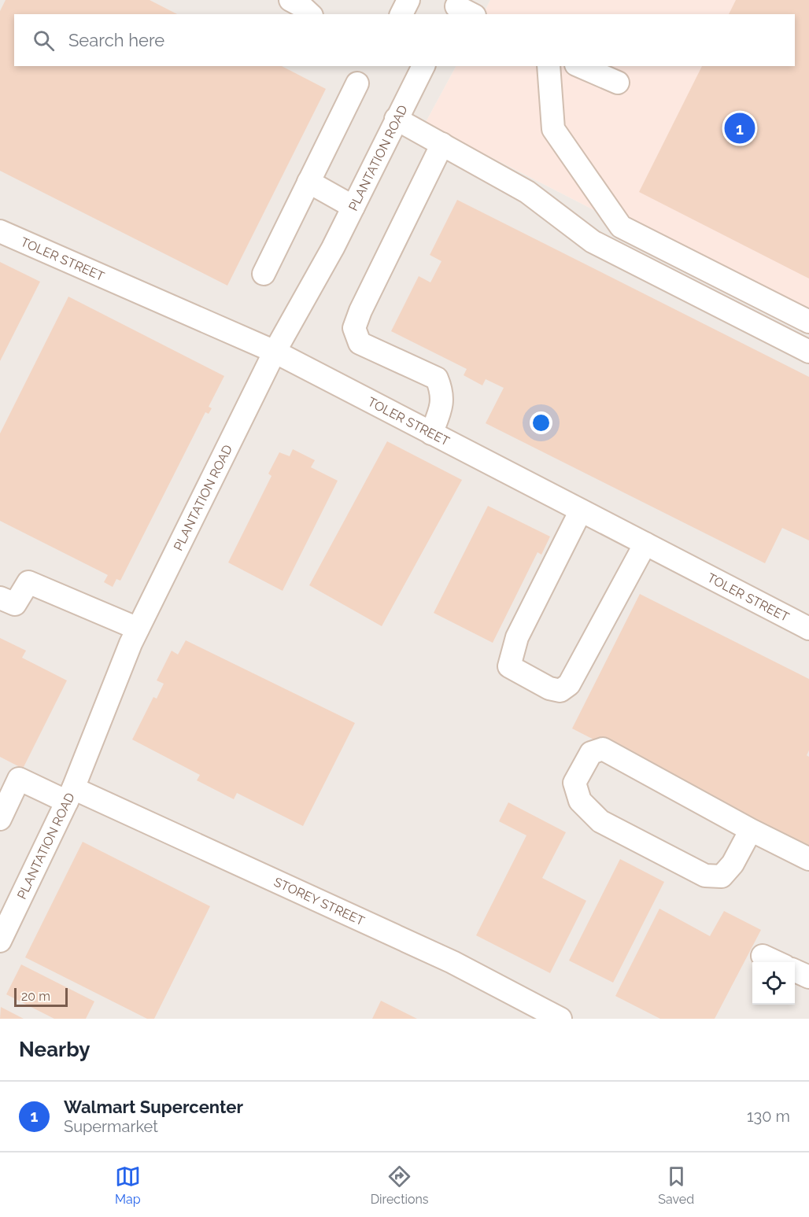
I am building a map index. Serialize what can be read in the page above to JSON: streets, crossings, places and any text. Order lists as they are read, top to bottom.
{
  "streets": {
    "street": ["PLANTATION ROAD", "TOLER STREET", "STOREY STREET"]
  },
  "crossings": [
    ["PLANTATION ROAD", "TOLER STREET"],
    ["PLANTATION ROAD", "STOREY STREET"]
  ],
  "scale_bar": "20 m",
  "page": {
    "search": "Search here",
    "pins": "1",
    "scale": "20 m",
    "heading": "Nearby",
    "list": [
      {
        "mark": "1",
        "name": "Walmart Supercenter",
        "note": "Supermarket",
        "value": "130 m"
      }
    ],
    "nav": ["Map", "Directions", "Saved"]
  }
}
